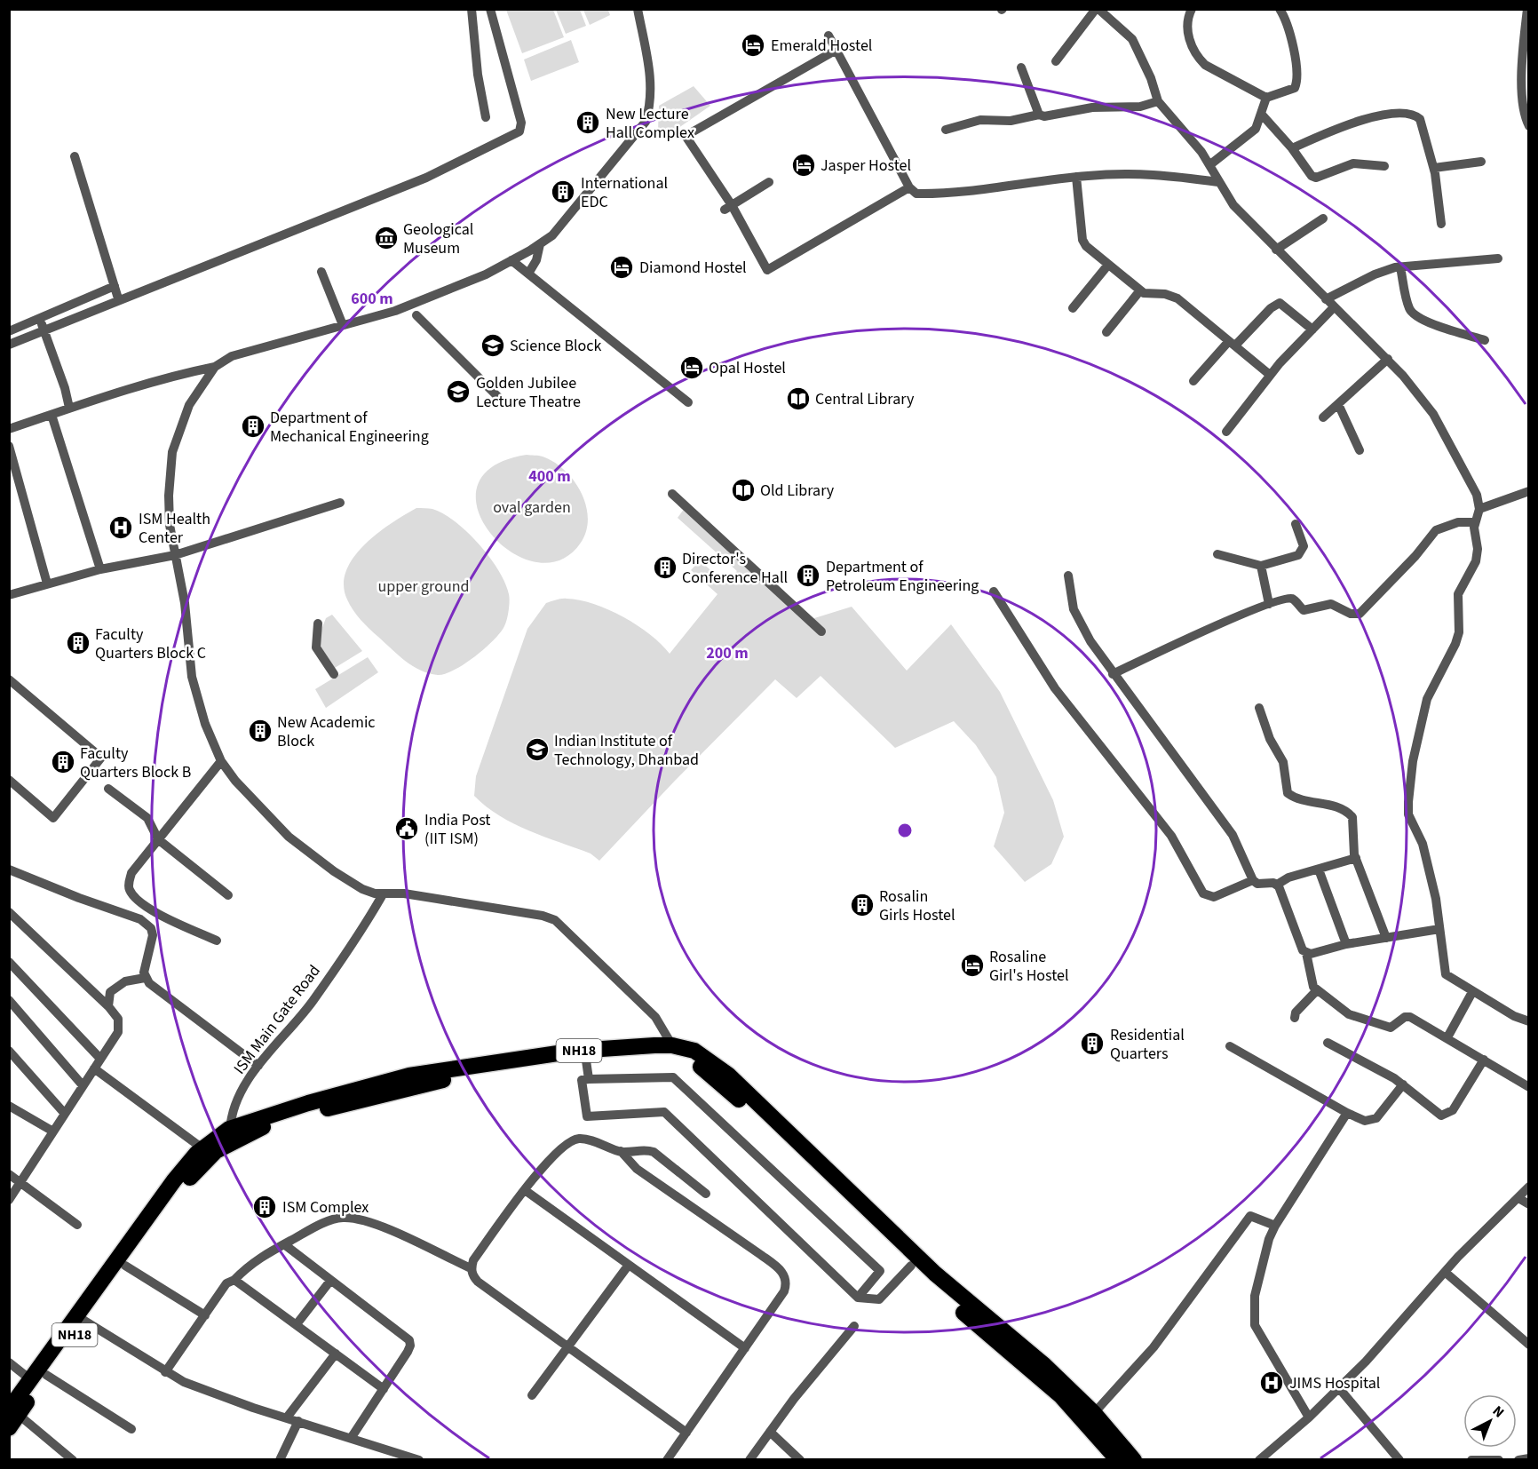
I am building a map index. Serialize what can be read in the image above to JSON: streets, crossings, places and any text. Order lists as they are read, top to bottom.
{
  "streets": {
    "highway": ["NH18"],
    "street": ["ISM Main Gate Road"]
  },
  "crossings": [
    ["ISM Main Gate Road", "NH18"]
  ],
  "parks": ["oval garden", "upper ground"],
  "places": {
    "hotel": [
      "Emerald Hostel",
      "Jasper Hostel",
      "Diamond Hostel",
      "Opal Hostel",
      "Rosaline Girl's Hostel"
    ],
    "building": [
      "New Lecture Hall Complex",
      "International EDC",
      "Department of Mechanical Engineering",
      "Director's Conference Hall",
      "Department of Petroleum Engineering",
      "Faculty Quarters Block C",
      "New Academic Block",
      "Faculty Quarters Block B",
      "Rosalin Girls Hostel",
      "Residential Quarters",
      "ISM Complex"
    ],
    "museum": ["Geological Museum"],
    "school or university": ["Science Block", "Golden Jubilee Lecture Theatre", "Indian Institute of Technology, Dhanbad"],
    "library": ["Central Library", "Old Library"],
    "hospital": ["ISM Health Center", "JIMS Hospital"],
    "public building": ["India Post (IIT ISM)"]
  },
  "north": "top right",
  "rings": ["600 m", "400 m", "200 m"]
}
